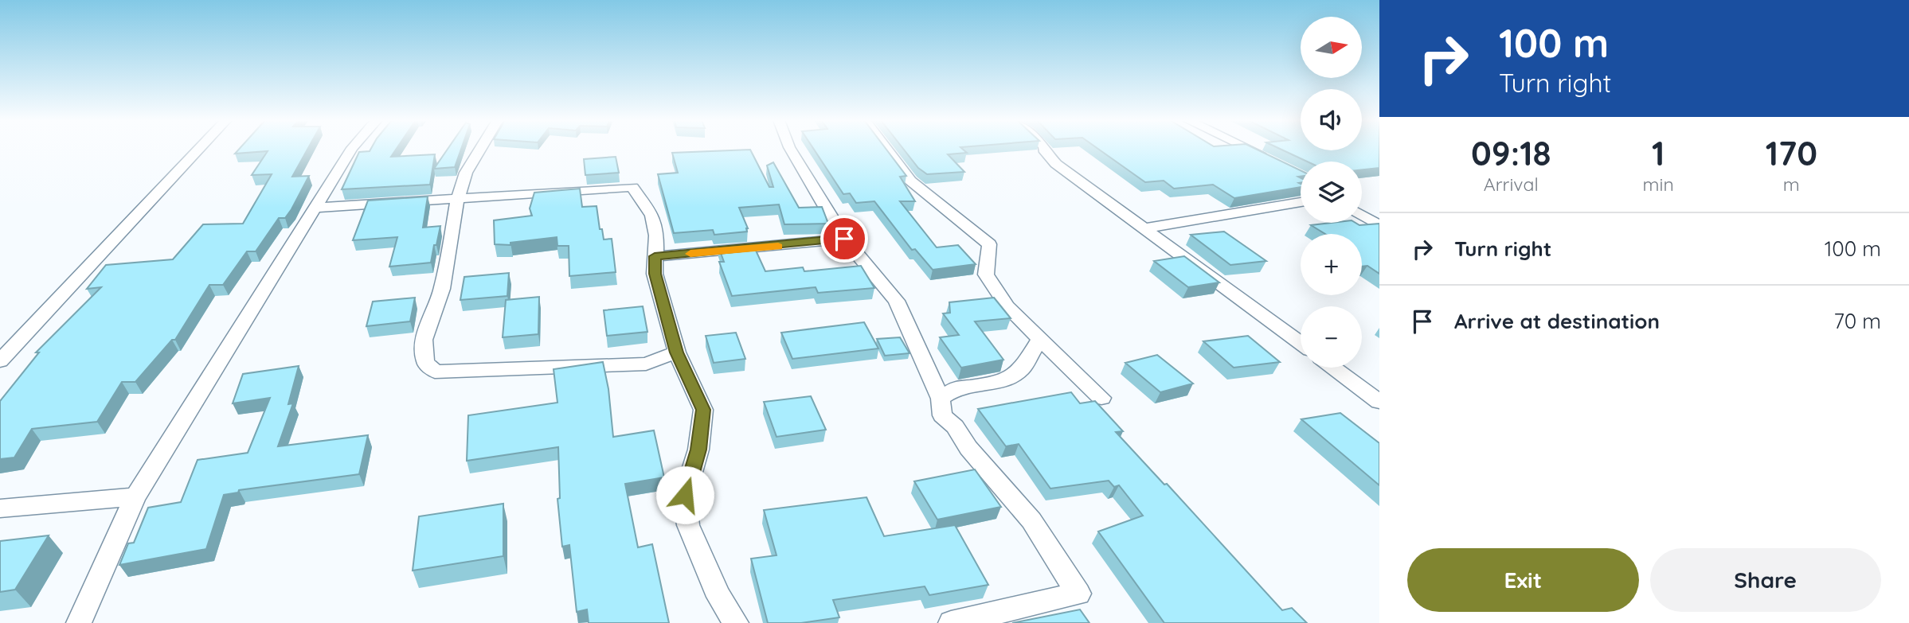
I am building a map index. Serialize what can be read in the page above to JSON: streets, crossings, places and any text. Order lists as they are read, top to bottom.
{
  "north": "right",
  "page": {
    "turn": ["100 m", "Turn right"],
    "map_buttons": ["+", "−"],
    "eta": [
      "09:18",
      "Arrival",
      "1",
      "min",
      "170",
      "m"
    ],
    "list": [
      {
        "name": "Turn right",
        "value": "100 m"
      },
      {
        "name": "Arrive at destination",
        "value": "70 m"
      }
    ],
    "buttons": ["Exit", "Share"]
  }
}
